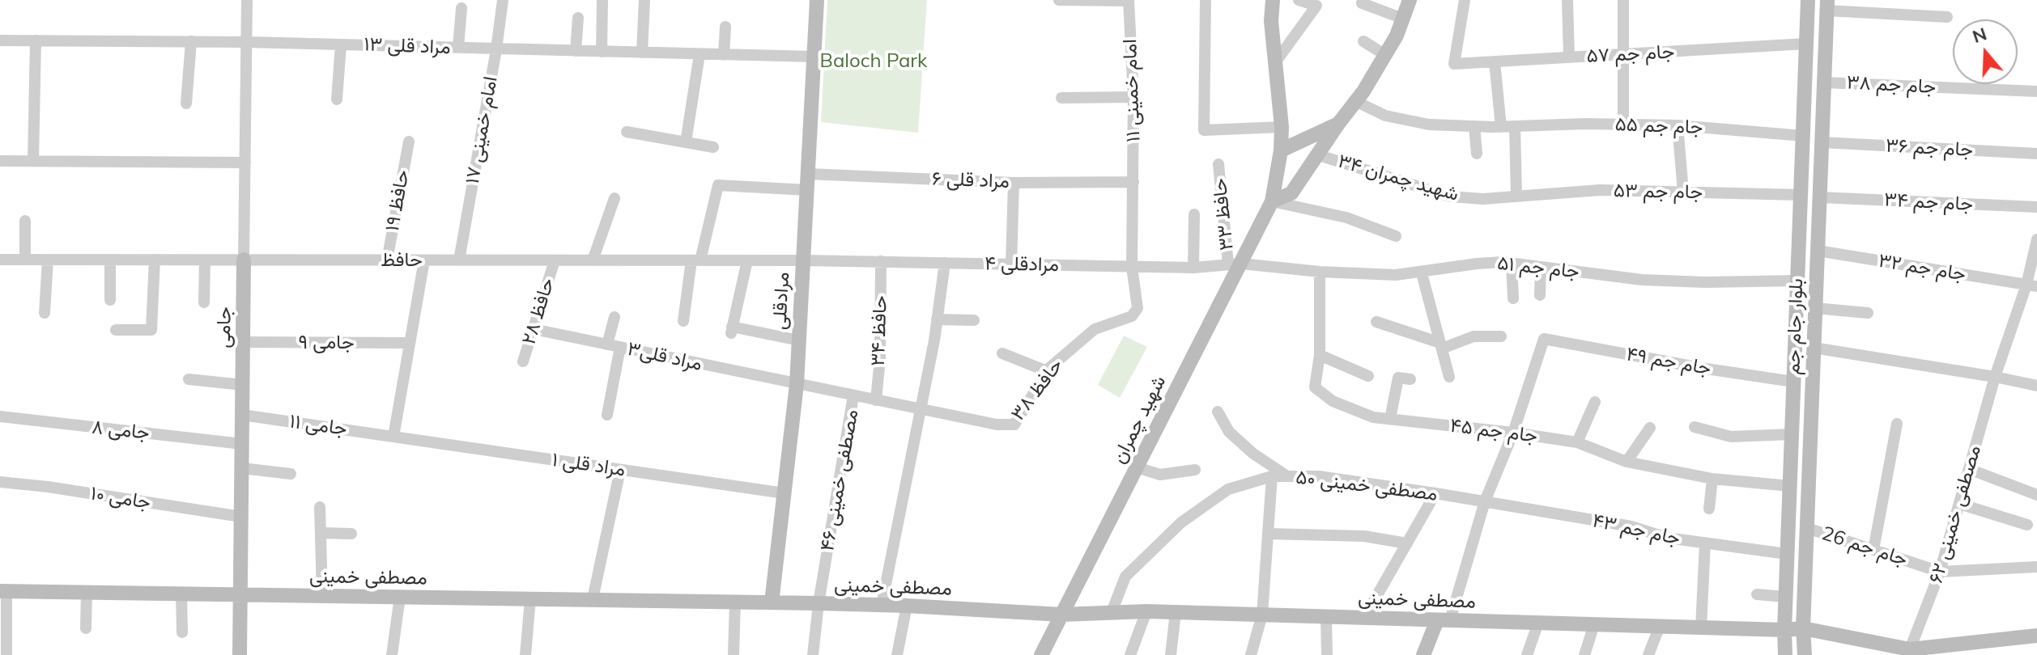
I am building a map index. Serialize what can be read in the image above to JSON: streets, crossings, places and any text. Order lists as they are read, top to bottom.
{
  "streets": {
    "main road": [
      "مرادقلی",
      "بلوار جام جم",
      "جامی",
      "شهید چمران",
      "مصطفی خمینی"
    ],
    "street": [
      "مراد قلی ۱۳",
      "جام جم ۵۷",
      "جام جم ۳۸",
      "امام خمینی ۱۱",
      "جام جم ۵۵",
      "امام خمینی ۱۷",
      "جام جم ۳۶",
      "شهید چمران ۳۴",
      "مراد قلی ۶",
      "جام جم ۵۳",
      "حافظ ۱۹",
      "جام جم ۳۴",
      "حافظ ۳۳",
      "حافظ",
      "مرادقلی ۴",
      "جام جم ۵۱",
      "جام جم ۳۲",
      "حافظ ۲۸",
      "حافظ ۳۴",
      "جامی ۹",
      "مراد قلی۳",
      "جام جم ۴۹",
      "حافظ ۳۸",
      "جامی ۱۱",
      "جامی ۸",
      "جام جم ۴۵",
      "مراد قلی ۱",
      "مصطفی خمینی ۴۶",
      "مصطفی خمینی ۵۰",
      "جامی ۱۰",
      "مصطفی خمینی ۶۲",
      "جام جم ۴۳",
      "جام جم 26"
    ]
  },
  "crossings": [
    ["مراد قلی ۱۳", "امام خمینی ۱۷"],
    ["مراد قلی ۱۳", "مرادقلی"],
    ["مراد قلی ۱۳", "جامی"],
    ["جام جم ۵۷", "بلوار جام جم"],
    ["جام جم ۳۸", "بلوار جام جم"],
    ["امام خمینی ۱۱", "مراد قلی ۶"],
    ["امام خمینی ۱۱", "مرادقلی ۴"],
    ["امام خمینی ۱۱", "حافظ ۳۸"],
    ["جام جم ۵۵", "بلوار جام جم"],
    ["امام خمینی ۱۷", "حافظ"],
    ["جام جم ۳۶", "بلوار جام جم"],
    ["شهید چمران ۳۴", "جام جم ۵۳"],
    ["مراد قلی ۶", "مرادقلی"],
    ["جام جم ۵۳", "بلوار جام جم"],
    ["حافظ ۱۹", "حافظ"],
    ["جام جم ۳۴", "بلوار جام جم"],
    ["حافظ ۳۳", "مرادقلی ۴"],
    ["حافظ ۳۳", "جام جم ۵۱"],
    ["حافظ ۳۳", "شهید چمران"],
    ["حافظ", "مرادقلی ۴"],
    ["حافظ", "مرادقلی"],
    ["حافظ", "حافظ ۲۸"],
    ["حافظ", "جامی"],
    ["مرادقلی ۴", "جام جم ۵۱"],
    ["مرادقلی ۴", "مرادقلی"],
    ["مرادقلی ۴", "حافظ ۳۴"],
    ["مرادقلی ۴", "حافظ ۳۸"],
    ["مرادقلی ۴", "شهید چمران"],
    ["جام جم ۵۱", "بلوار جام جم"],
    ["جام جم ۵۱", "شهید چمران"],
    ["جام جم ۵۱", "جام جم ۴۵"],
    ["جام جم ۳۲", "بلوار جام جم"],
    ["جام جم ۳۲", "مصطفی خمینی ۶۲"],
    ["مرادقلی", "مراد قلی۳"],
    ["مرادقلی", "مراد قلی ۱"],
    ["مرادقلی", "مصطفی خمینی"],
    ["حافظ ۲۸", "مراد قلی۳"],
    ["بلوار جام جم", "جام جم ۴۹"],
    ["بلوار جام جم", "جام جم ۴۵"],
    ["بلوار جام جم", "جام جم ۴۳"],
    ["بلوار جام جم", "جام جم 26"],
    ["بلوار جام جم", "مصطفی خمینی"],
    ["جامی", "جامی ۹"],
    ["جامی", "جامی ۱۱"],
    ["جامی", "جامی ۸"],
    ["جامی", "جامی ۱۰"],
    ["جامی", "مصطفی خمینی"],
    ["حافظ ۳۴", "مراد قلی۳"],
    ["مراد قلی۳", "حافظ ۳۸"],
    ["مراد قلی۳", "مصطفی خمینی ۴۶"],
    ["جام جم ۴۹", "جام جم ۴۵"],
    ["شهید چمران", "مصطفی خمینی"],
    ["جامی ۱۱", "مراد قلی ۱"],
    ["مصطفی خمینی ۴۶", "مصطفی خمینی"],
    ["مصطفی خمینی ۵۰", "جام جم ۴۳"],
    ["مصطفی خمینی ۵۰", "مصطفی خمینی"],
    ["مصطفی خمینی ۶۲", "جام جم 26"]
  ],
  "parks": ["Baloch Park"],
  "north": "top"
}
